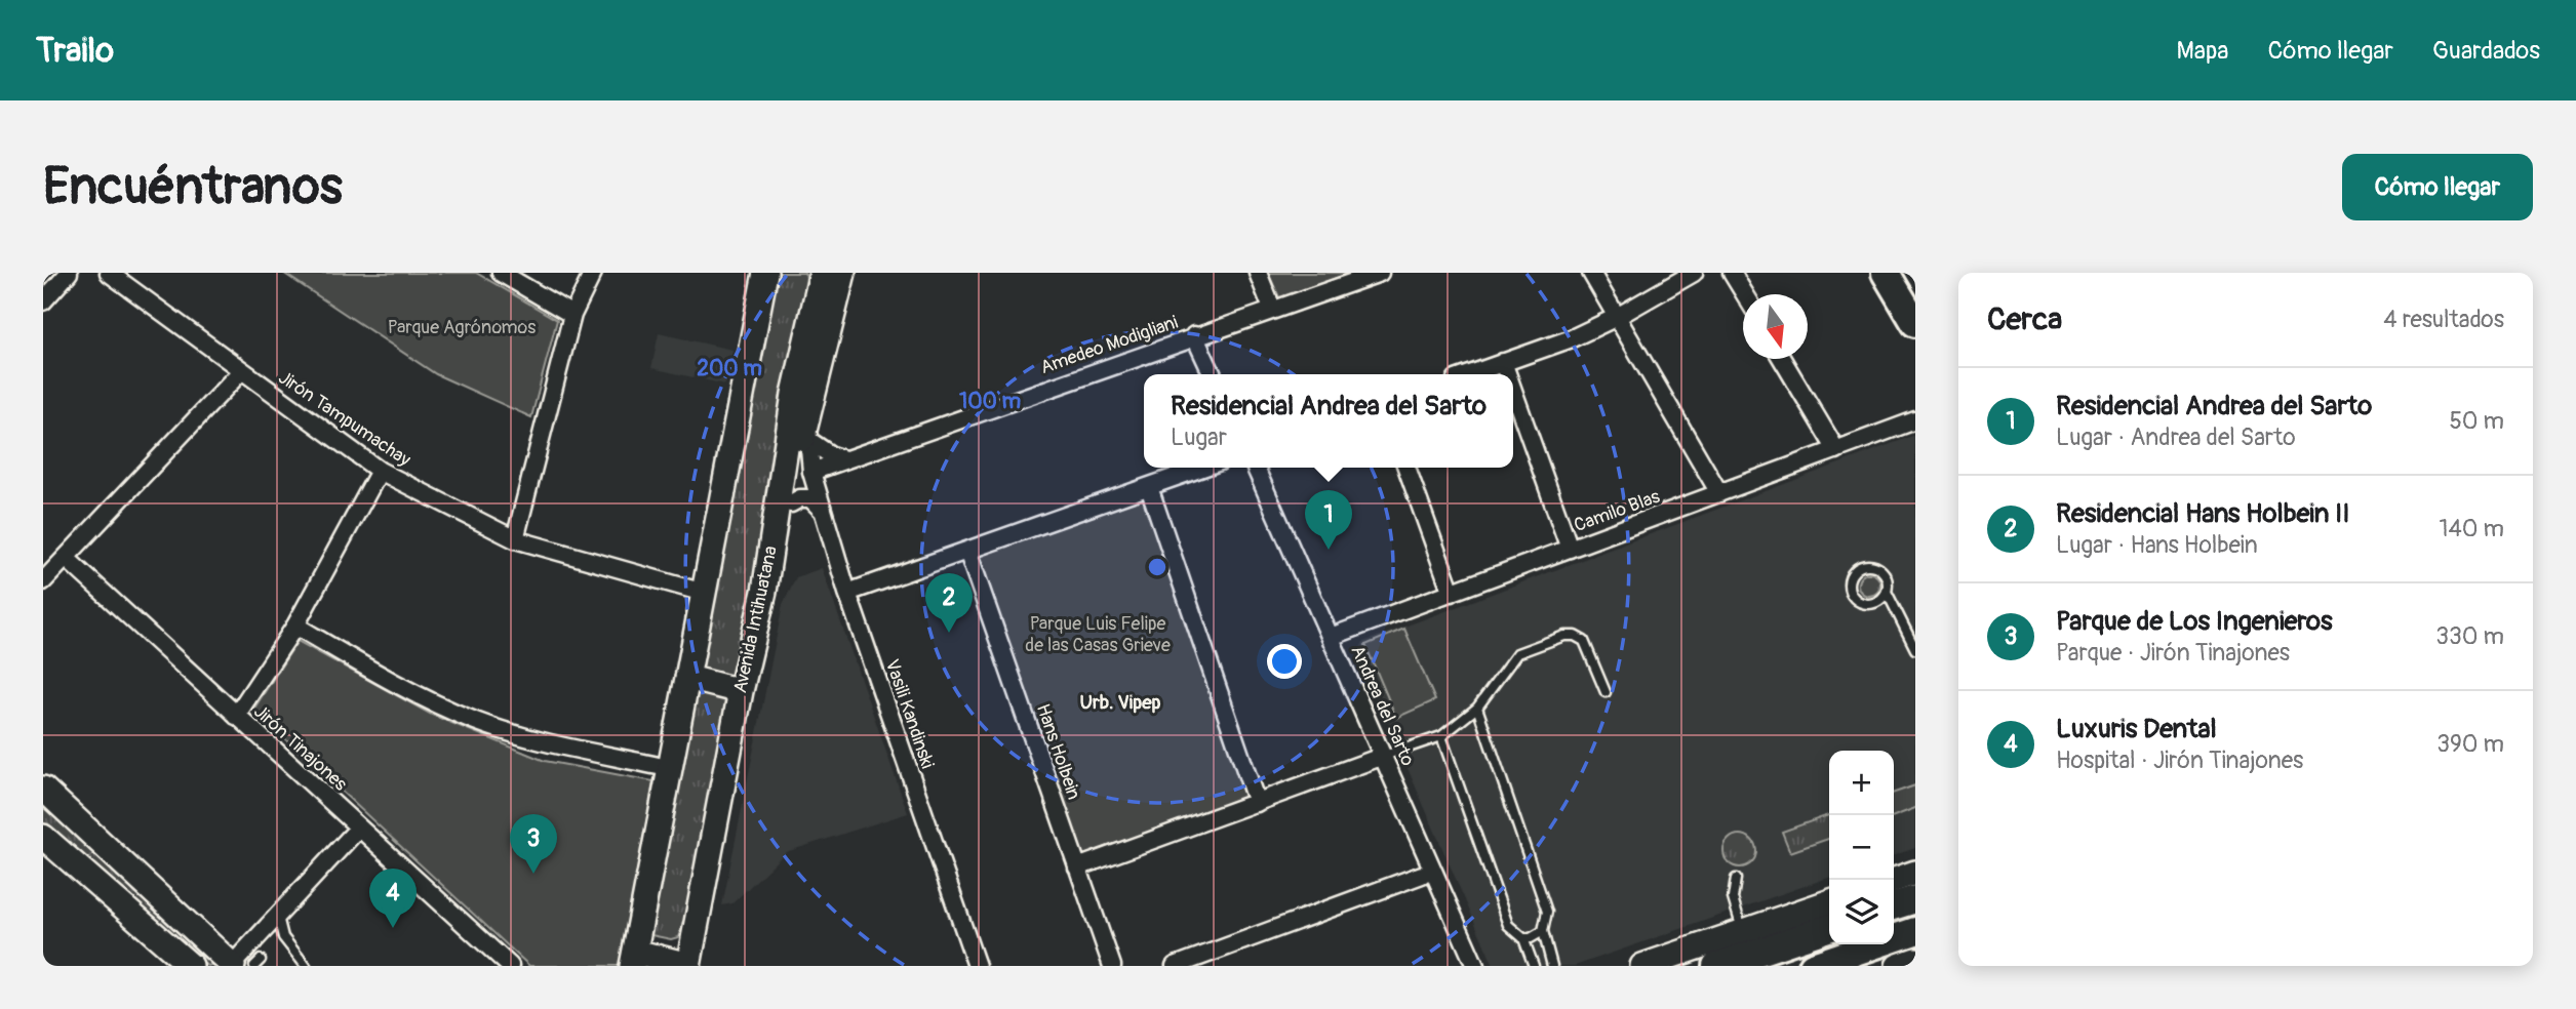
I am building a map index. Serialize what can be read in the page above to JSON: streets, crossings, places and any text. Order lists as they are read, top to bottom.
{
  "streets": {
    "main road": ["Avenida Intihuatana"],
    "street": [
      "Amedeo Modigliani",
      "Jirón Tampumachay",
      "Camilo Blas",
      "Andrea del Sarto",
      "Vasili Kandinski",
      "Jirón Tinajones",
      "Hans Holbein"
    ]
  },
  "crossings": [
    ["Amedeo Modigliani", "Vasili Kandinski"],
    ["Camilo Blas", "Andrea del Sarto"]
  ],
  "districts": ["Urb. Vipep"],
  "parks": ["Parque Agrónomos", "Parque Luis Felipe de las Casas Grieve"],
  "north": "bottom",
  "page": {
    "header": "Trailo",
    "nav": ["Mapa", "Cómo llegar", "Guardados"],
    "buttons": "Cómo llegar",
    "title": "Encuéntranos",
    "heading": ["Cerca", "4 resultados"],
    "list": [
      {
        "mark": "1",
        "name": "Residencial Andrea del Sarto",
        "note": "Lugar · Andrea del Sarto",
        "value": "50 m"
      },
      {
        "mark": "2",
        "name": "Residencial Hans Holbein II",
        "note": "Lugar · Hans Holbein",
        "value": "140 m"
      },
      {
        "mark": "3",
        "name": "Parque de Los Ingenieros",
        "note": "Parque · Jirón Tinajones",
        "value": "330 m"
      },
      {
        "mark": "4",
        "name": "Luxuris Dental",
        "note": "Hospital · Jirón Tinajones",
        "value": "390 m"
      }
    ],
    "popup": ["Residencial Andrea del Sarto", "Lugar"],
    "pins": [
      "1",
      "2",
      "3",
      "4"
    ],
    "map_buttons": ["+", "−"]
  },
  "rings": ["200 m", "100 m"]
}
